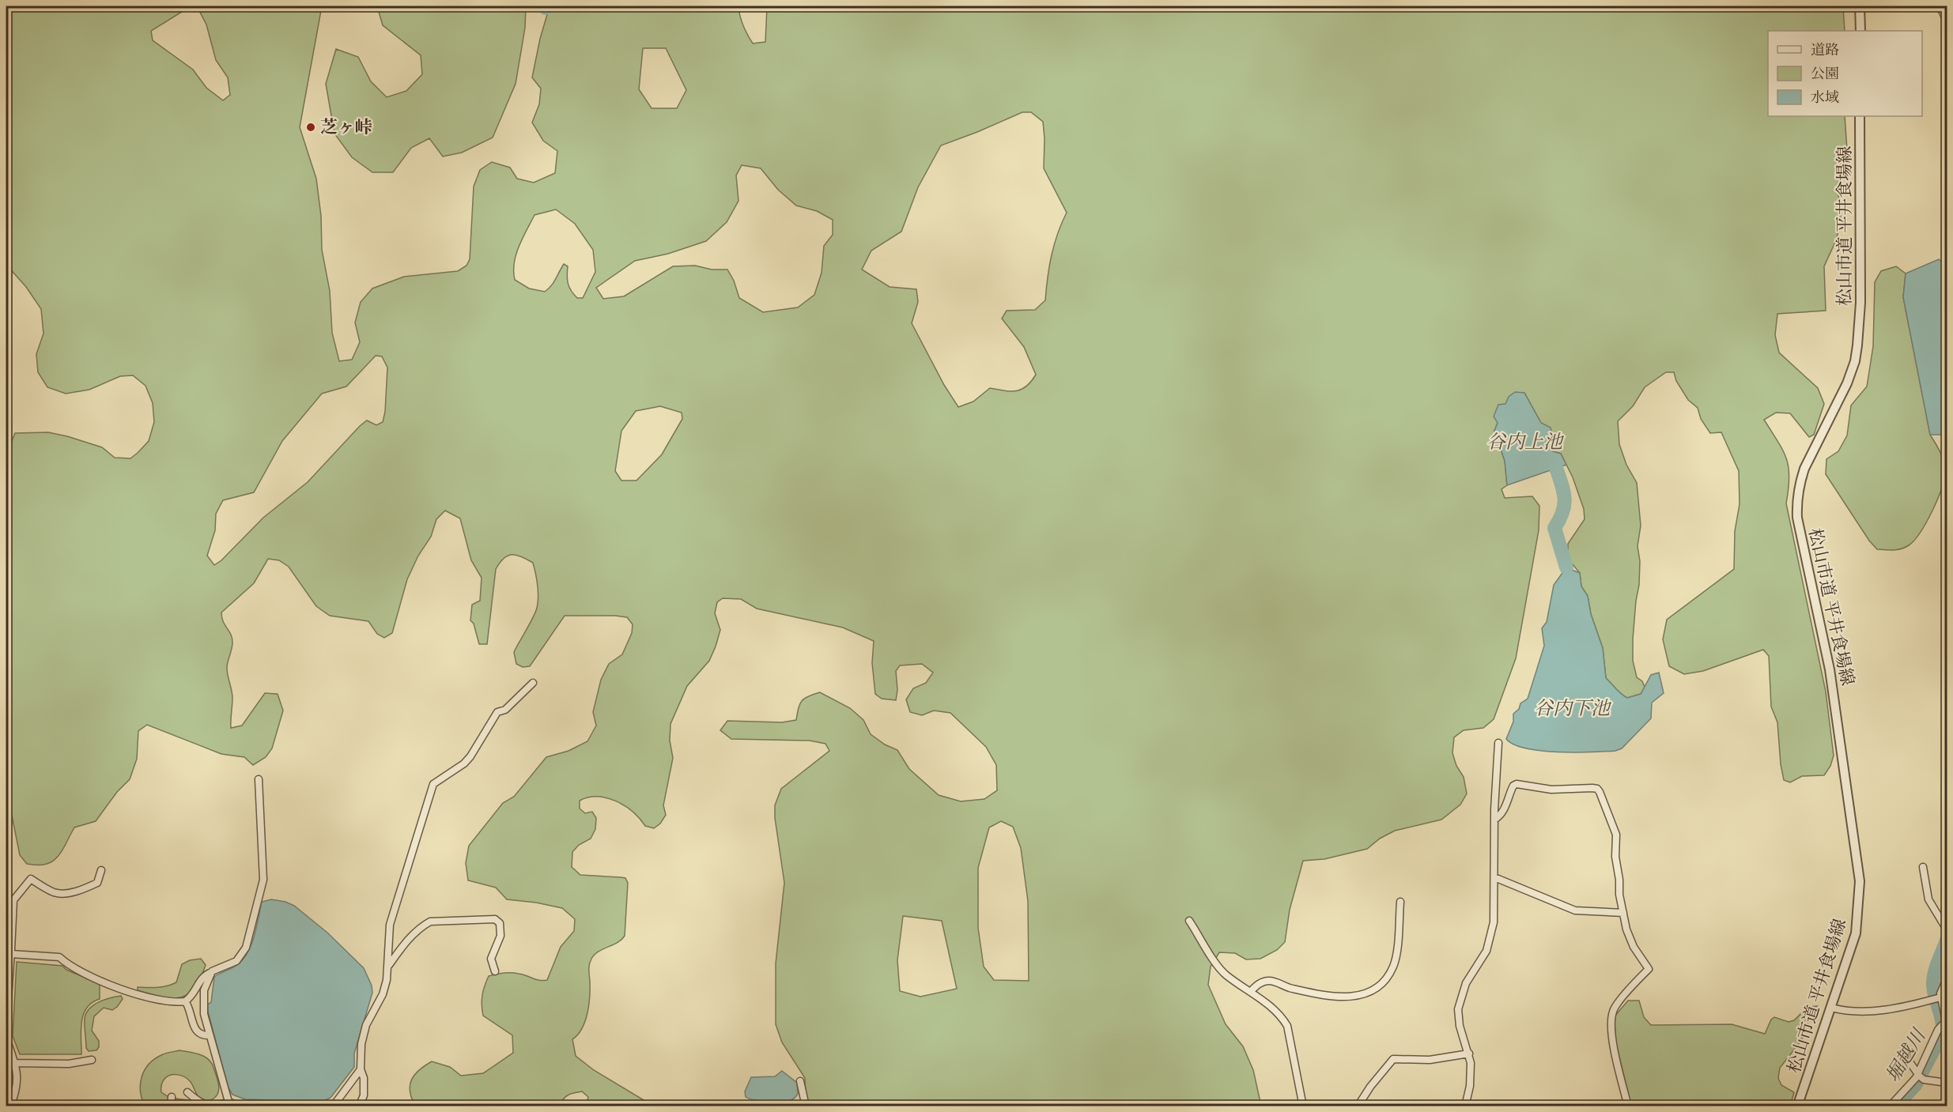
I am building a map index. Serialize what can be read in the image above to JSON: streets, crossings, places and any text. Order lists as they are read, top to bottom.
{
  "streets": {
    "street": ["松山市道 平井食場線"]
  },
  "water": ["谷内上池", "谷内下池", "堀越川"],
  "places": ["芝ヶ峠"],
  "legend": ["道路", "公園", "水域"]
}
